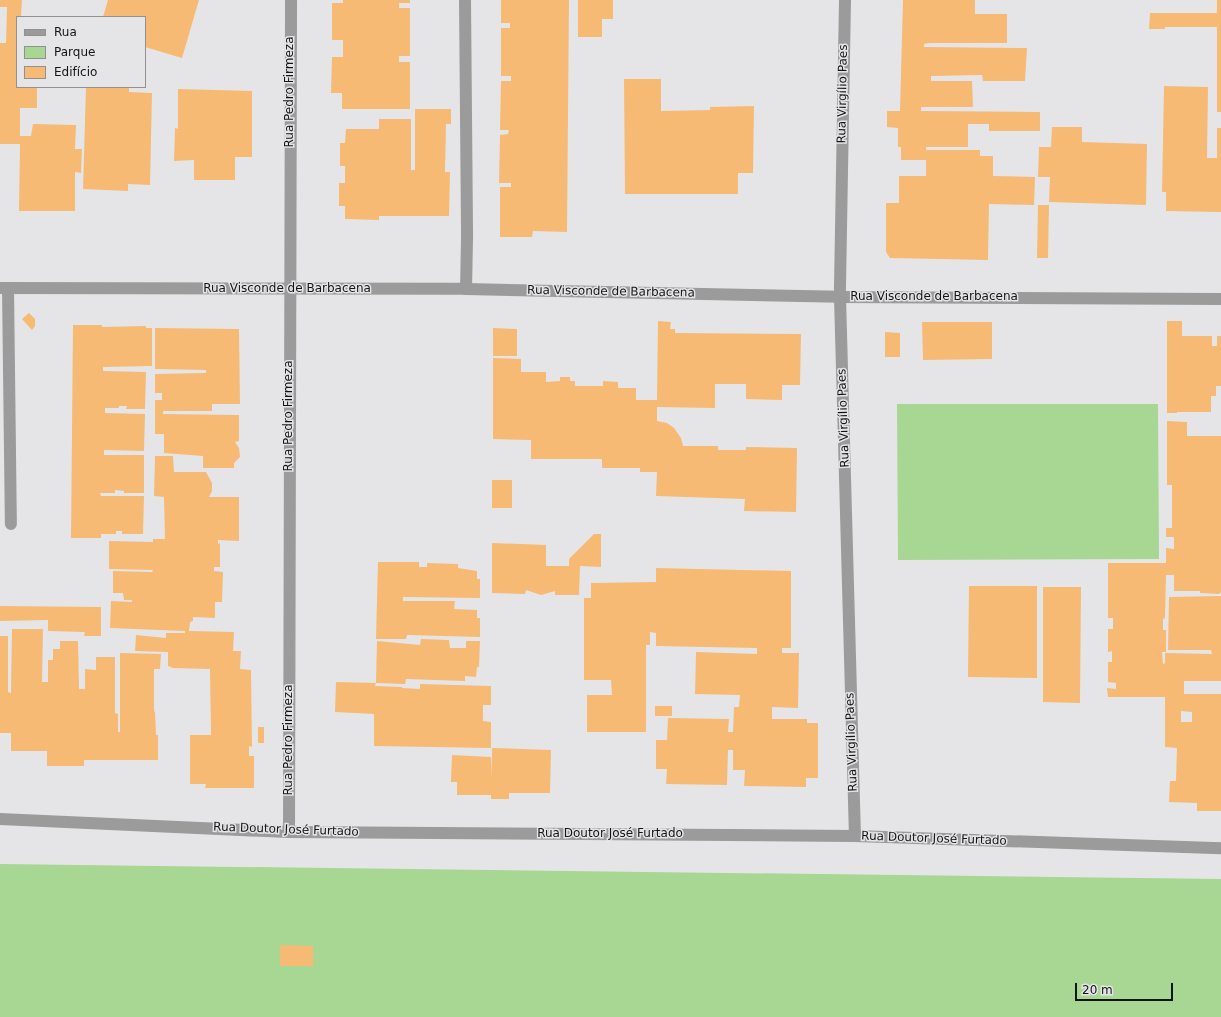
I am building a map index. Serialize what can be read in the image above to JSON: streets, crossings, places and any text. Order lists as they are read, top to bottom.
{
  "streets": {
    "street": [
      "Rua Pedro Firmeza",
      "Rua Virgílio Paes",
      "Rua Visconde de Barbacena",
      "Rua Doutor José Furtado"
    ]
  },
  "crossings": [
    ["Rua Pedro Firmeza", "Rua Visconde de Barbacena"],
    ["Rua Pedro Firmeza", "Rua Doutor José Furtado"],
    ["Rua Virgílio Paes", "Rua Visconde de Barbacena"],
    ["Rua Virgílio Paes", "Rua Doutor José Furtado"]
  ],
  "legend": ["Rua", "Parque", "Edifício"],
  "scale_bar": "20 m"
}
